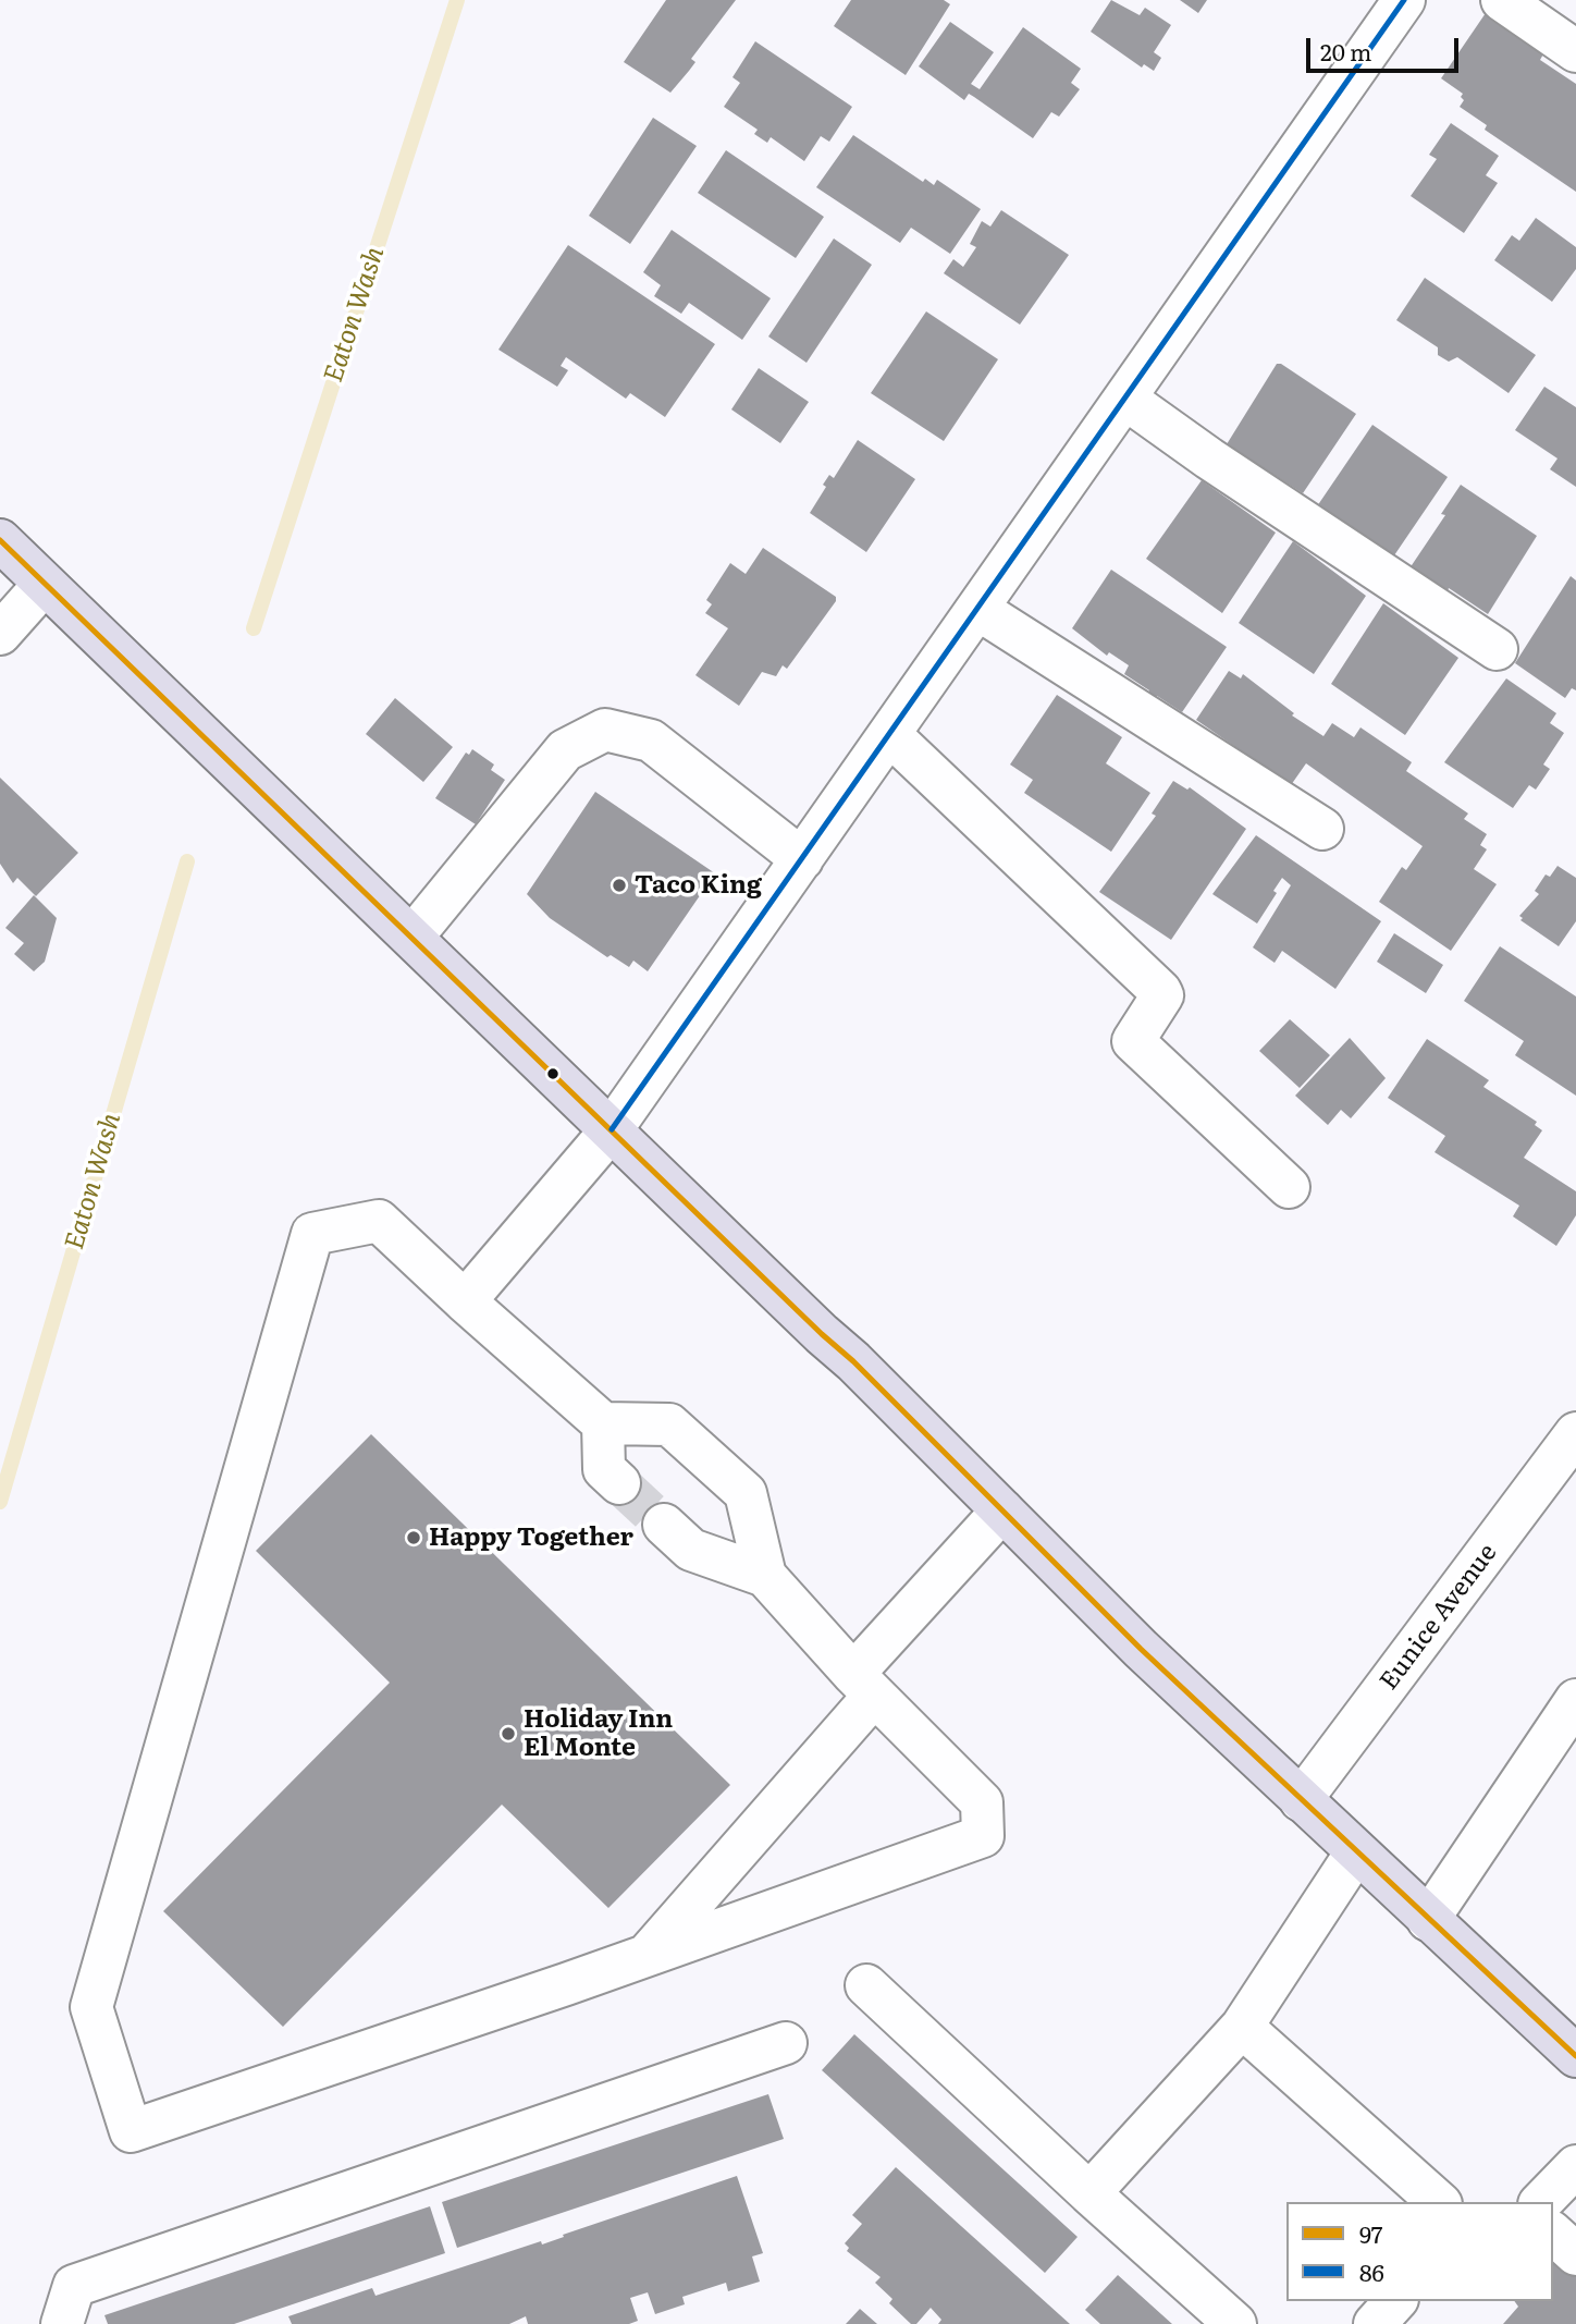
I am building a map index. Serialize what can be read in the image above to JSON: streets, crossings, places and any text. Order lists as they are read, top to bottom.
{
  "streets": {
    "street": ["Eunice Avenue"]
  },
  "water": ["Eaton Wash"],
  "places": ["Taco King", "Happy Together", "Holiday Inn El Monte"],
  "lines": ["transit line 86", "transit line 97"],
  "legend": ["97", "86"],
  "scale_bar": "20 m"
}
